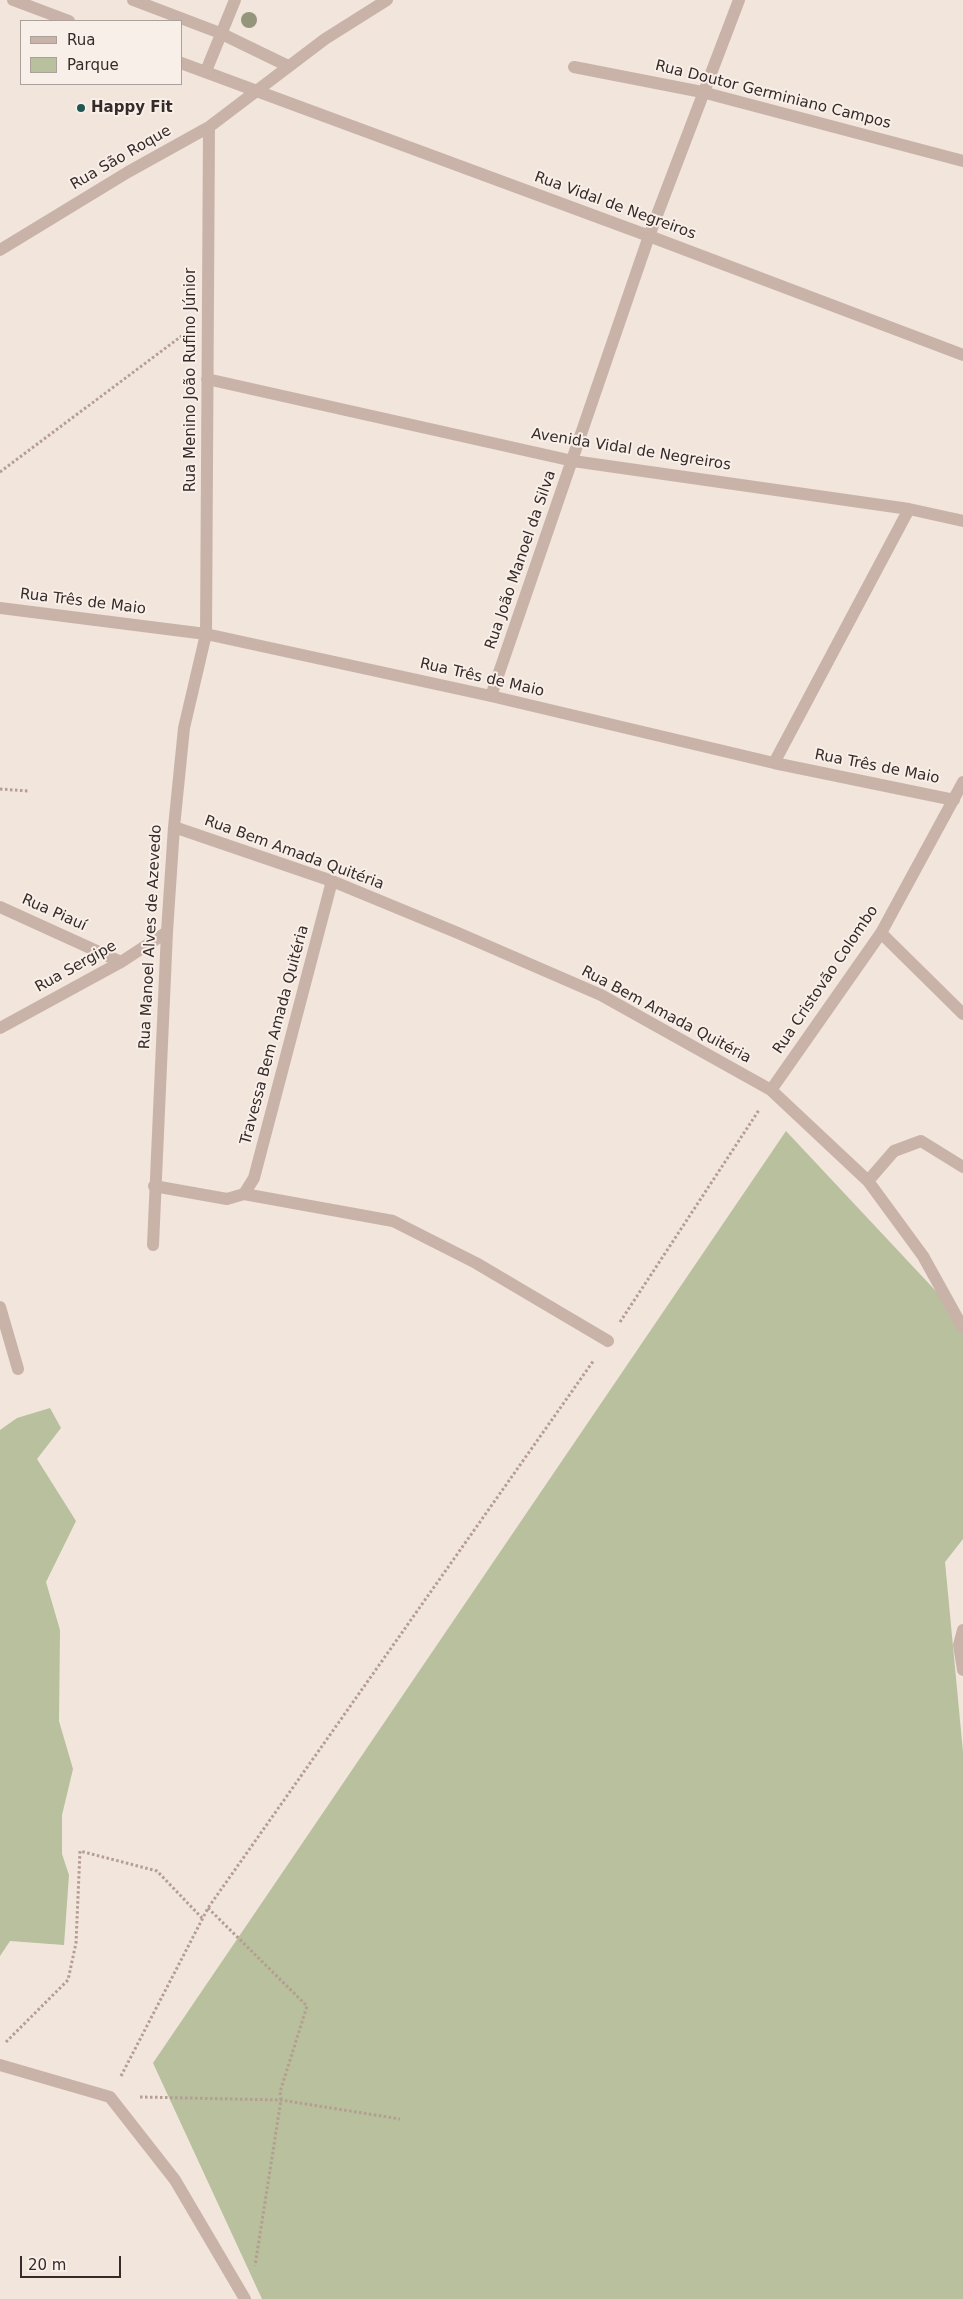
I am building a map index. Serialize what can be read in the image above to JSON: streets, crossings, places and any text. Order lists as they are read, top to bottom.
{
  "streets": {
    "street": [
      "Rua Doutor Germiniano Campos",
      "Rua São Roque",
      "Rua Vidal de Negreiros",
      "Rua Menino João Rufino Júnior",
      "Avenida Vidal de Negreiros",
      "Rua João Manoel da Silva",
      "Rua Três de Maio",
      "Rua Bem Amada Quitéria",
      "Rua Piauí",
      "Rua Manoel Alves de Azevedo",
      "Rua Sergipe",
      "Rua Cristovão Colombo",
      "Travessa Bem Amada Quitéria"
    ]
  },
  "crossings": [
    ["Rua Doutor Germiniano Campos", "Rua João Manoel da Silva"],
    ["Rua São Roque", "Rua Vidal de Negreiros"],
    ["Rua São Roque", "Rua Menino João Rufino Júnior"],
    ["Rua Vidal de Negreiros", "Rua João Manoel da Silva"],
    ["Rua Menino João Rufino Júnior", "Avenida Vidal de Negreiros"],
    ["Rua Menino João Rufino Júnior", "Rua Três de Maio"],
    ["Rua Menino João Rufino Júnior", "Rua Manoel Alves de Azevedo"],
    ["Avenida Vidal de Negreiros", "Rua João Manoel da Silva"],
    ["Rua João Manoel da Silva", "Rua Três de Maio"],
    ["Rua Três de Maio", "Rua Manoel Alves de Azevedo"],
    ["Rua Três de Maio", "Rua Cristovão Colombo"],
    ["Rua Bem Amada Quitéria", "Rua Manoel Alves de Azevedo"],
    ["Rua Bem Amada Quitéria", "Rua Cristovão Colombo"],
    ["Rua Bem Amada Quitéria", "Travessa Bem Amada Quitéria"],
    ["Rua Piauí", "Rua Sergipe"],
    ["Rua Manoel Alves de Azevedo", "Rua Sergipe"]
  ],
  "places": ["Happy Fit"],
  "legend": ["Rua", "Parque"],
  "scale_bar": "20 m"
}
